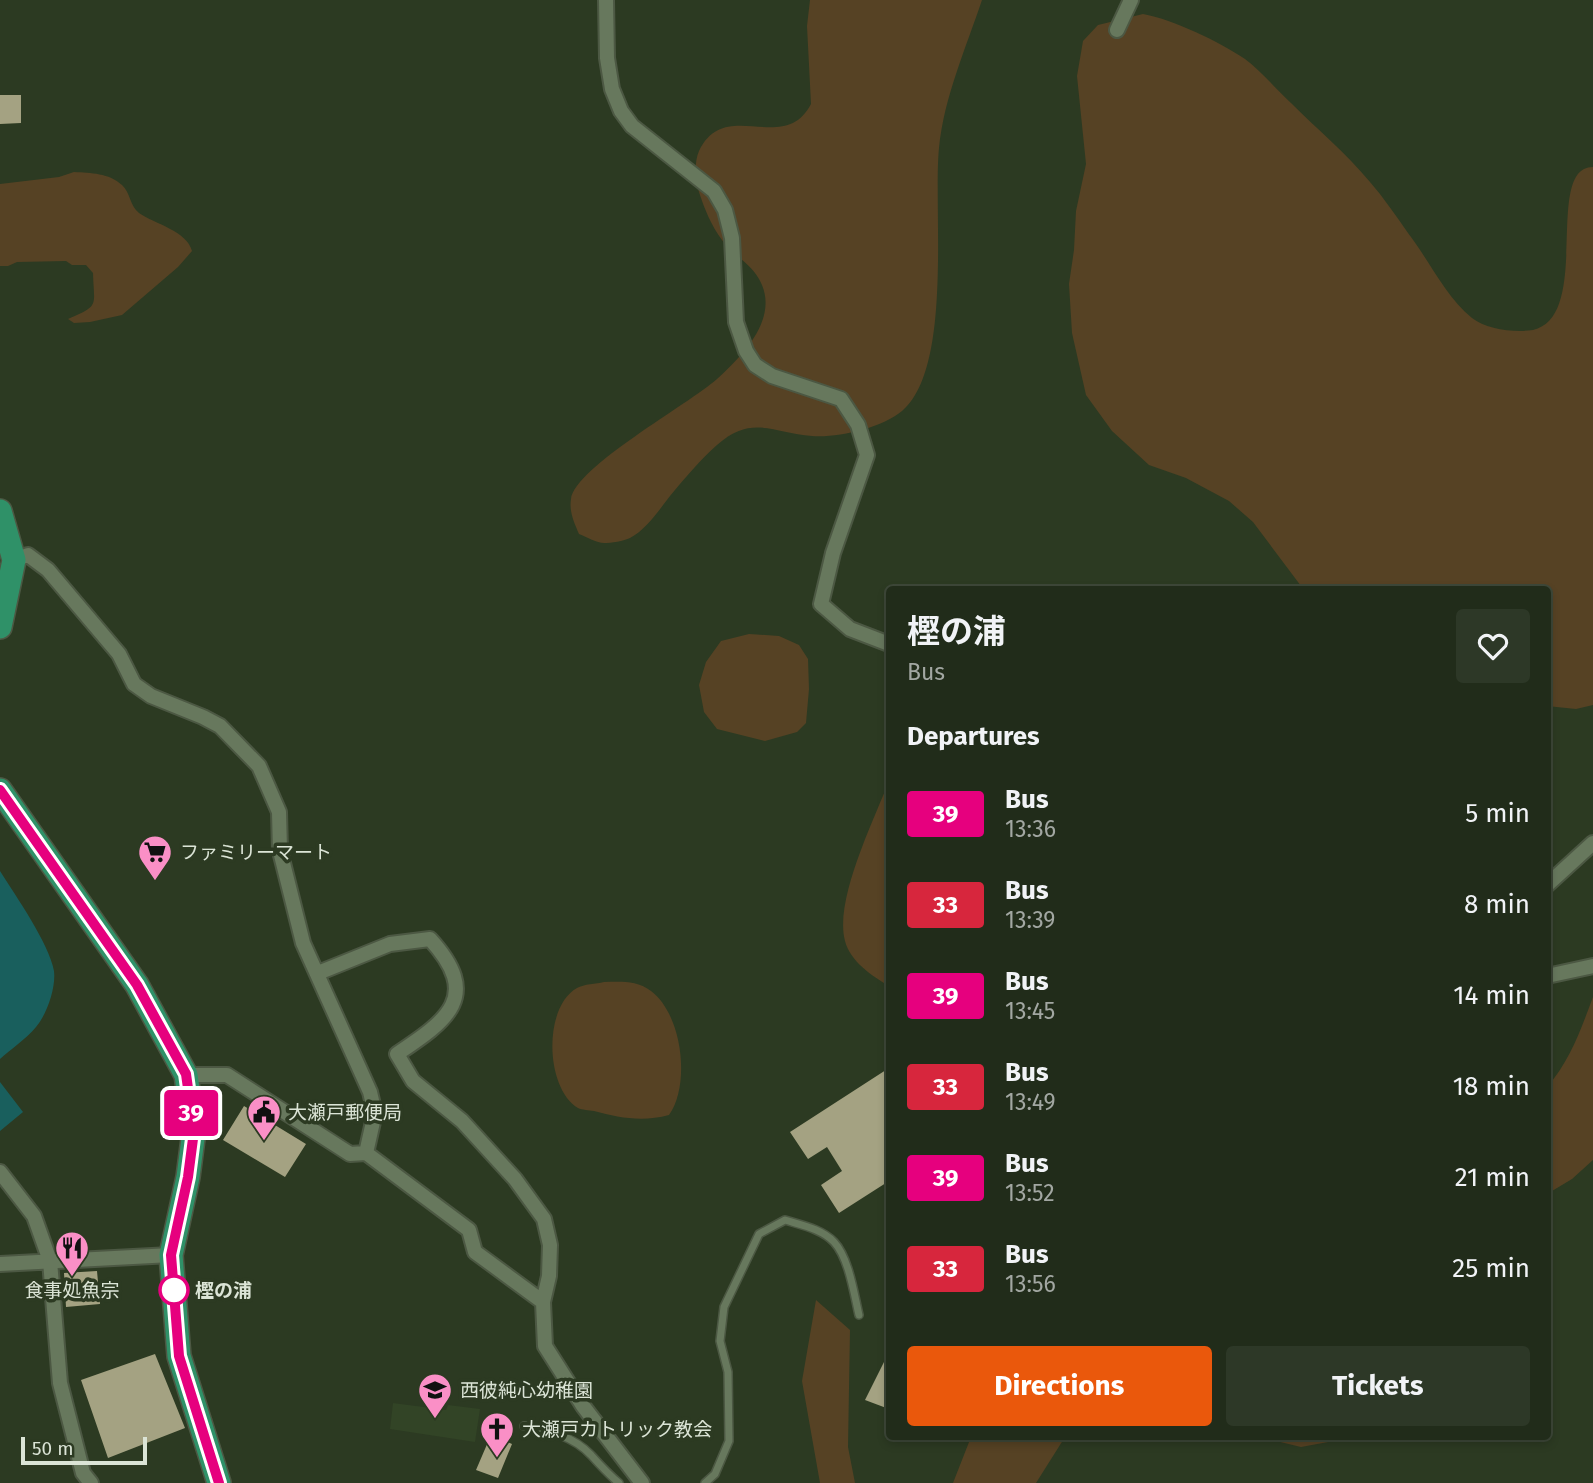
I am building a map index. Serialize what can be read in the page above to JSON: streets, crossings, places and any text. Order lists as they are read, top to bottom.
{
  "places": {
    "supermarket": ["ファミリーマート"],
    "public building": ["大瀬戸郵便局"],
    "restaurant": ["食事処魚宗"],
    "other": ["樫の浦"],
    "school or university": ["西彼純心幼稚園"],
    "church": ["大瀬戸カトリック教会"]
  },
  "lines": ["bus line 39"],
  "scale_bar": "50 m",
  "page": {
    "on_map": "39",
    "heading": [
      ["樫の浦", "Bus"],
      "Departures"
    ],
    "list": [
      {
        "mark": "39",
        "name": "Bus",
        "note": "13:36",
        "value": "5 min"
      },
      {
        "mark": "33",
        "name": "Bus",
        "note": "13:39",
        "value": "8 min"
      },
      {
        "mark": "39",
        "name": "Bus",
        "note": "13:45",
        "value": "14 min"
      },
      {
        "mark": "33",
        "name": "Bus",
        "note": "13:49",
        "value": "18 min"
      },
      {
        "mark": "39",
        "name": "Bus",
        "note": "13:52",
        "value": "21 min"
      },
      {
        "mark": "33",
        "name": "Bus",
        "note": "13:56",
        "value": "25 min"
      }
    ],
    "buttons": ["Directions", "Tickets"],
    "scale": "50 m"
  }
}
